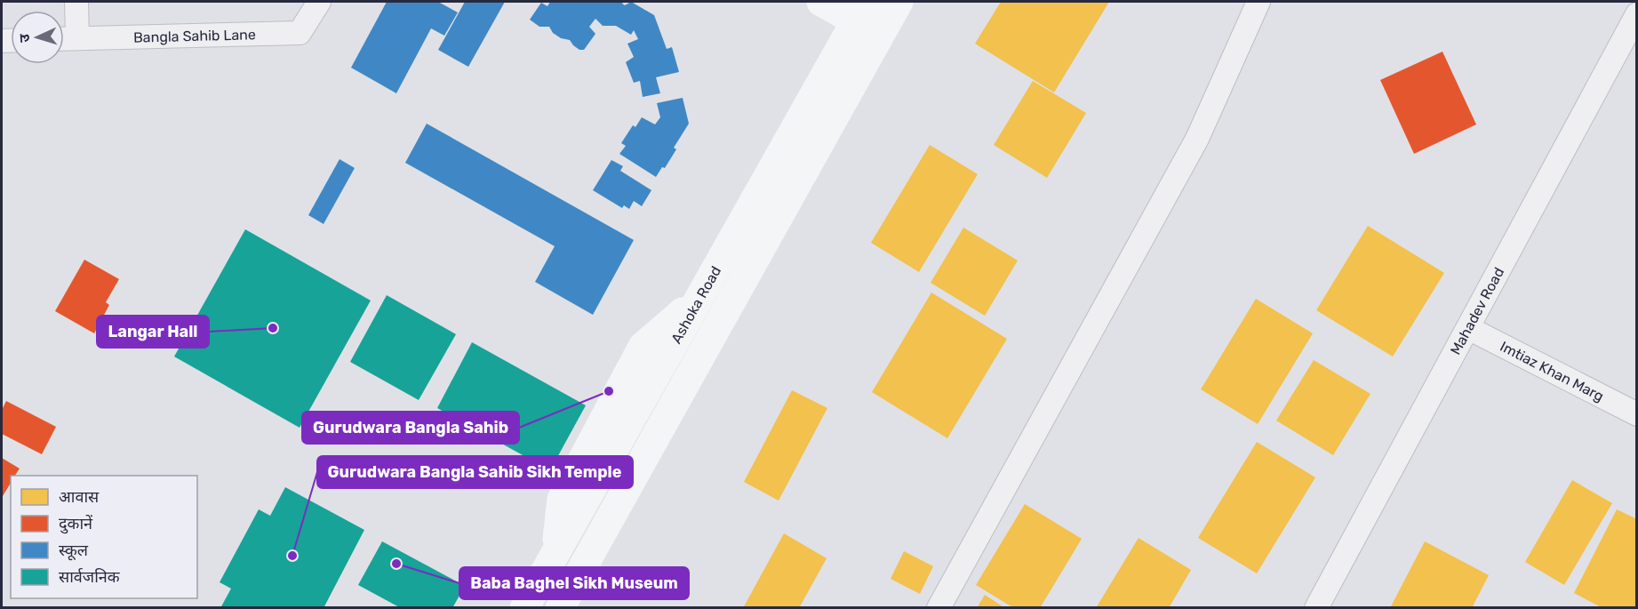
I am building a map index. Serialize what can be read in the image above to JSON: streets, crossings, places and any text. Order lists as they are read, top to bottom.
{
  "streets": {
    "main road": ["Ashoka Road"],
    "street": ["Bangla Sahib Lane", "Mahadev Road", "Imtiaz Khan Marg"]
  },
  "crossings": [
    ["Mahadev Road", "Imtiaz Khan Marg"]
  ],
  "places": [
    "Langar Hall",
    "Gurudwara Bangla Sahib",
    "Gurudwara Bangla Sahib Sikh Temple",
    "Baba Baghel Sikh Museum"
  ],
  "legend": [
    "आवास",
    "दुकानें",
    "स्कूल",
    "सार्वजनिक"
  ],
  "north": "left"
}
